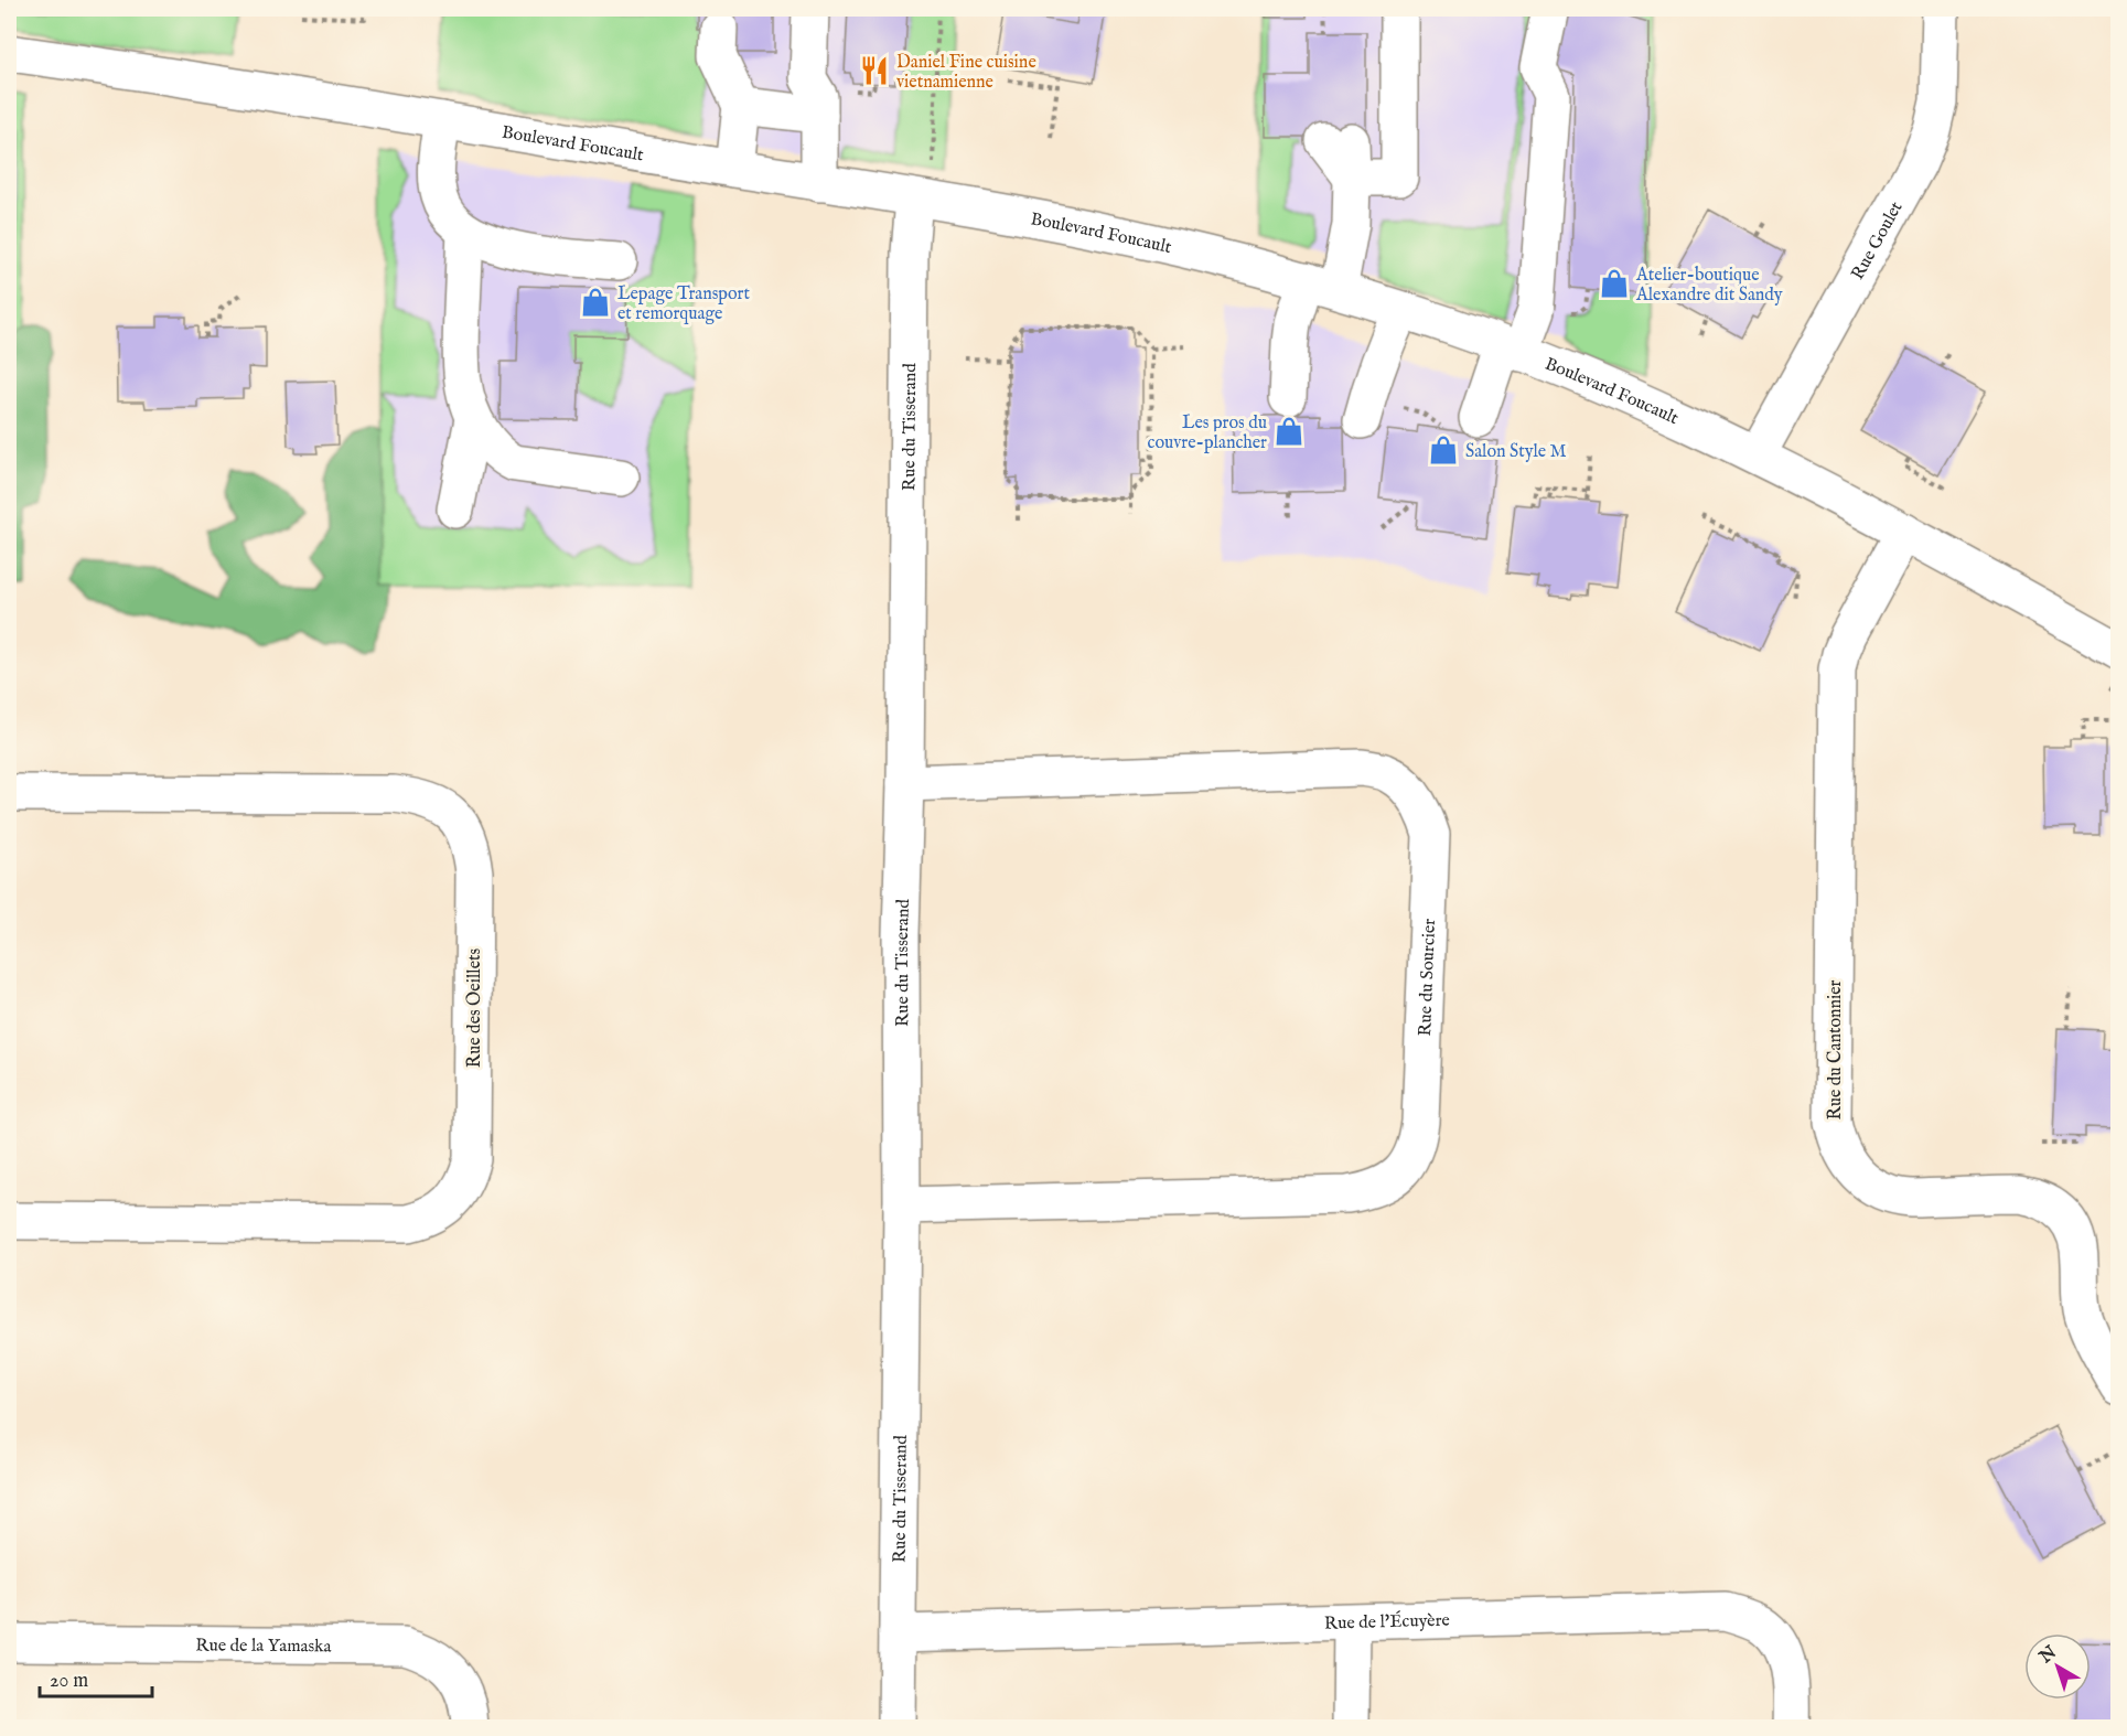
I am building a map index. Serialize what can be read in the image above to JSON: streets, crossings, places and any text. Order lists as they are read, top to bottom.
{
  "streets": {
    "street": [
      "Boulevard Foucault",
      "Rue Goulet",
      "Rue du Tisserand",
      "Rue du Sourcier",
      "Rue des Oeillets",
      "Rue du Cantonnier",
      "Rue de l'Écuyère",
      "Rue de la Yamaska"
    ]
  },
  "crossings": [
    ["Boulevard Foucault", "Rue Goulet"],
    ["Boulevard Foucault", "Rue du Tisserand"],
    ["Boulevard Foucault", "Rue du Cantonnier"],
    ["Rue du Tisserand", "Rue du Sourcier"],
    ["Rue du Tisserand", "Rue de l'Écuyère"]
  ],
  "places": {
    "restaurant": ["Daniel Fine cuisine vietnamienne"],
    "shop": [
      "Atelier-boutique Alexandre dit Sandy",
      "Lepage Transport et remorquage",
      "Les pros du couvre-plancher",
      "Salon Style M"
    ]
  },
  "scale_bar": "20 m",
  "north": "top left"
}
